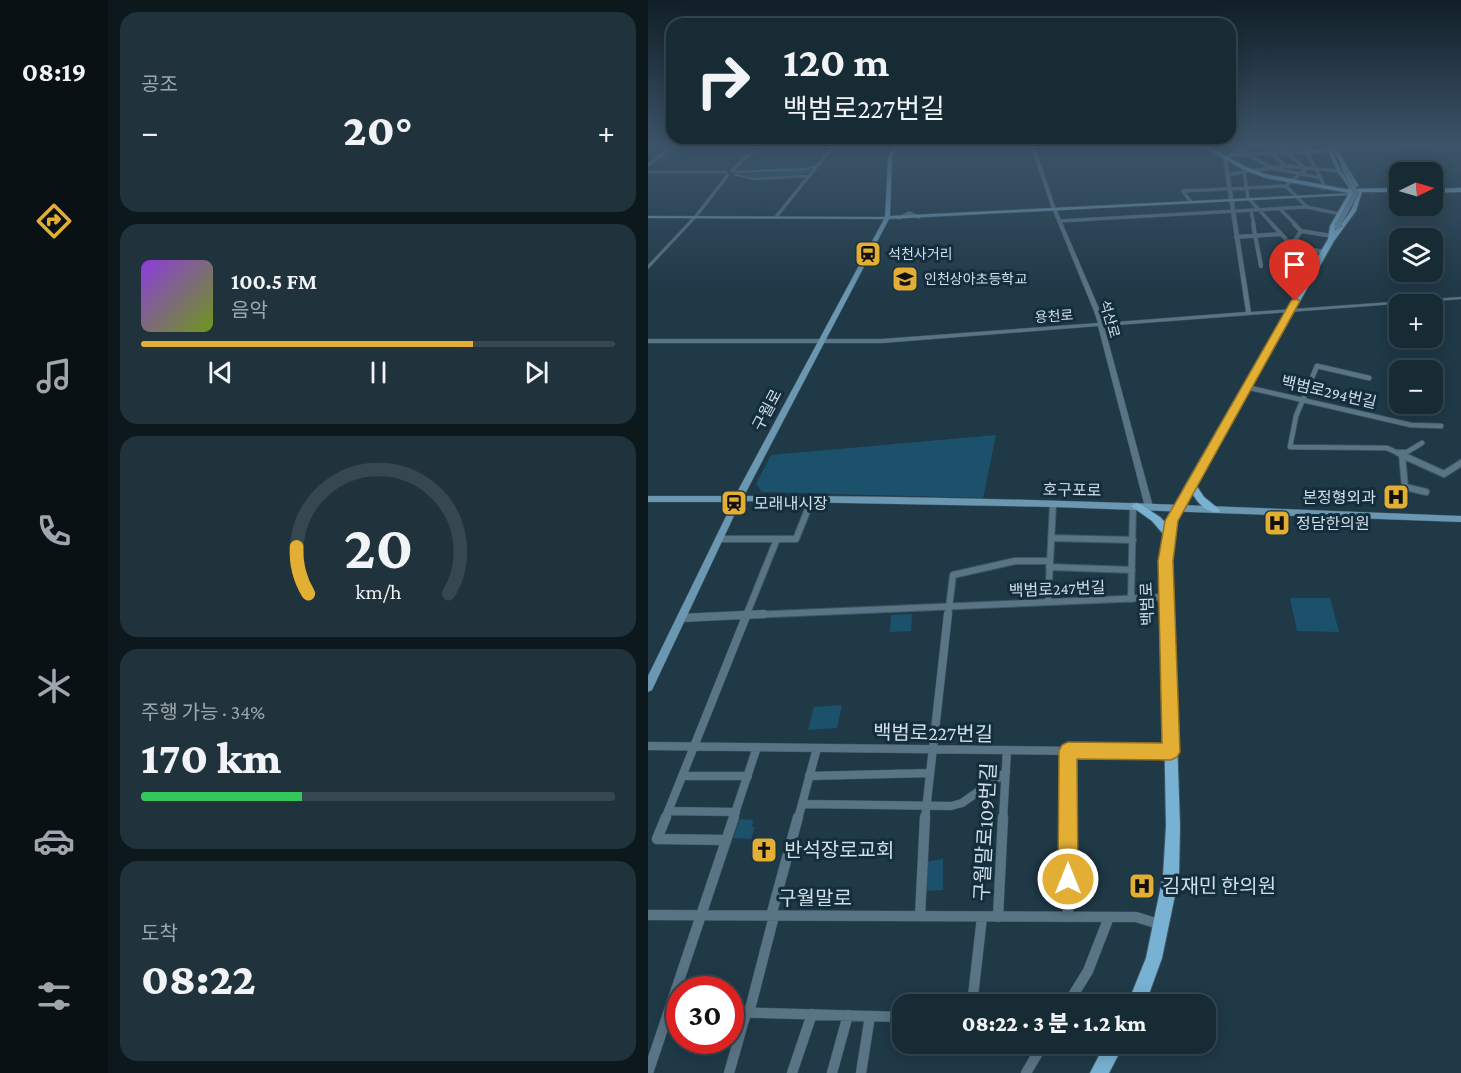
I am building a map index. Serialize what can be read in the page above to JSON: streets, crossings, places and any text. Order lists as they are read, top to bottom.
{
  "streets": {
    "main road": ["구월로", "호구포로", "백범로"],
    "street": [
      "용천로",
      "석산로",
      "백범로294번길",
      "백범로247번길",
      "백범로227번길",
      "구월말로109번길",
      "구월말로"
    ]
  },
  "crossings": [
    ["용천로", "석산로"],
    ["용천로", "구월로"],
    ["용천로", "백범로"],
    ["석산로", "호구포로"],
    ["백범로294번길", "백범로"],
    ["구월로", "호구포로"],
    ["구월로", "백범로247번길"],
    ["호구포로", "백범로"],
    ["백범로247번길", "백범로"],
    ["백범로", "백범로227번길"],
    ["백범로", "구월말로"],
    ["백범로227번길", "구월말로109번길"],
    ["구월말로109번길", "구월말로"]
  ],
  "places": {
    "station": ["석천사거리", "모래내시장"],
    "school or university": ["인천상아초등학교"],
    "hospital": ["본정형외과", "정담한의원", "김재민 한의원"],
    "church": ["반석장로교회"]
  },
  "north": "right",
  "page": {
    "tabs": "08:19",
    "tile": [
      "공조",
      ["주행 가능 · 34%", "170 km"],
      ["도착", "08:22"]
    ],
    "turn": ["120 m", "백범로227번길"],
    "heat": ["−", "20°", "+"],
    "map_buttons": ["+", "−"],
    "song": ["100.5 FM", "음악"],
    "limit": "30",
    "trip": "08:22 · 3 분 · 1.2 km",
    "gauge": ["20", "km/h"]
  }
}
